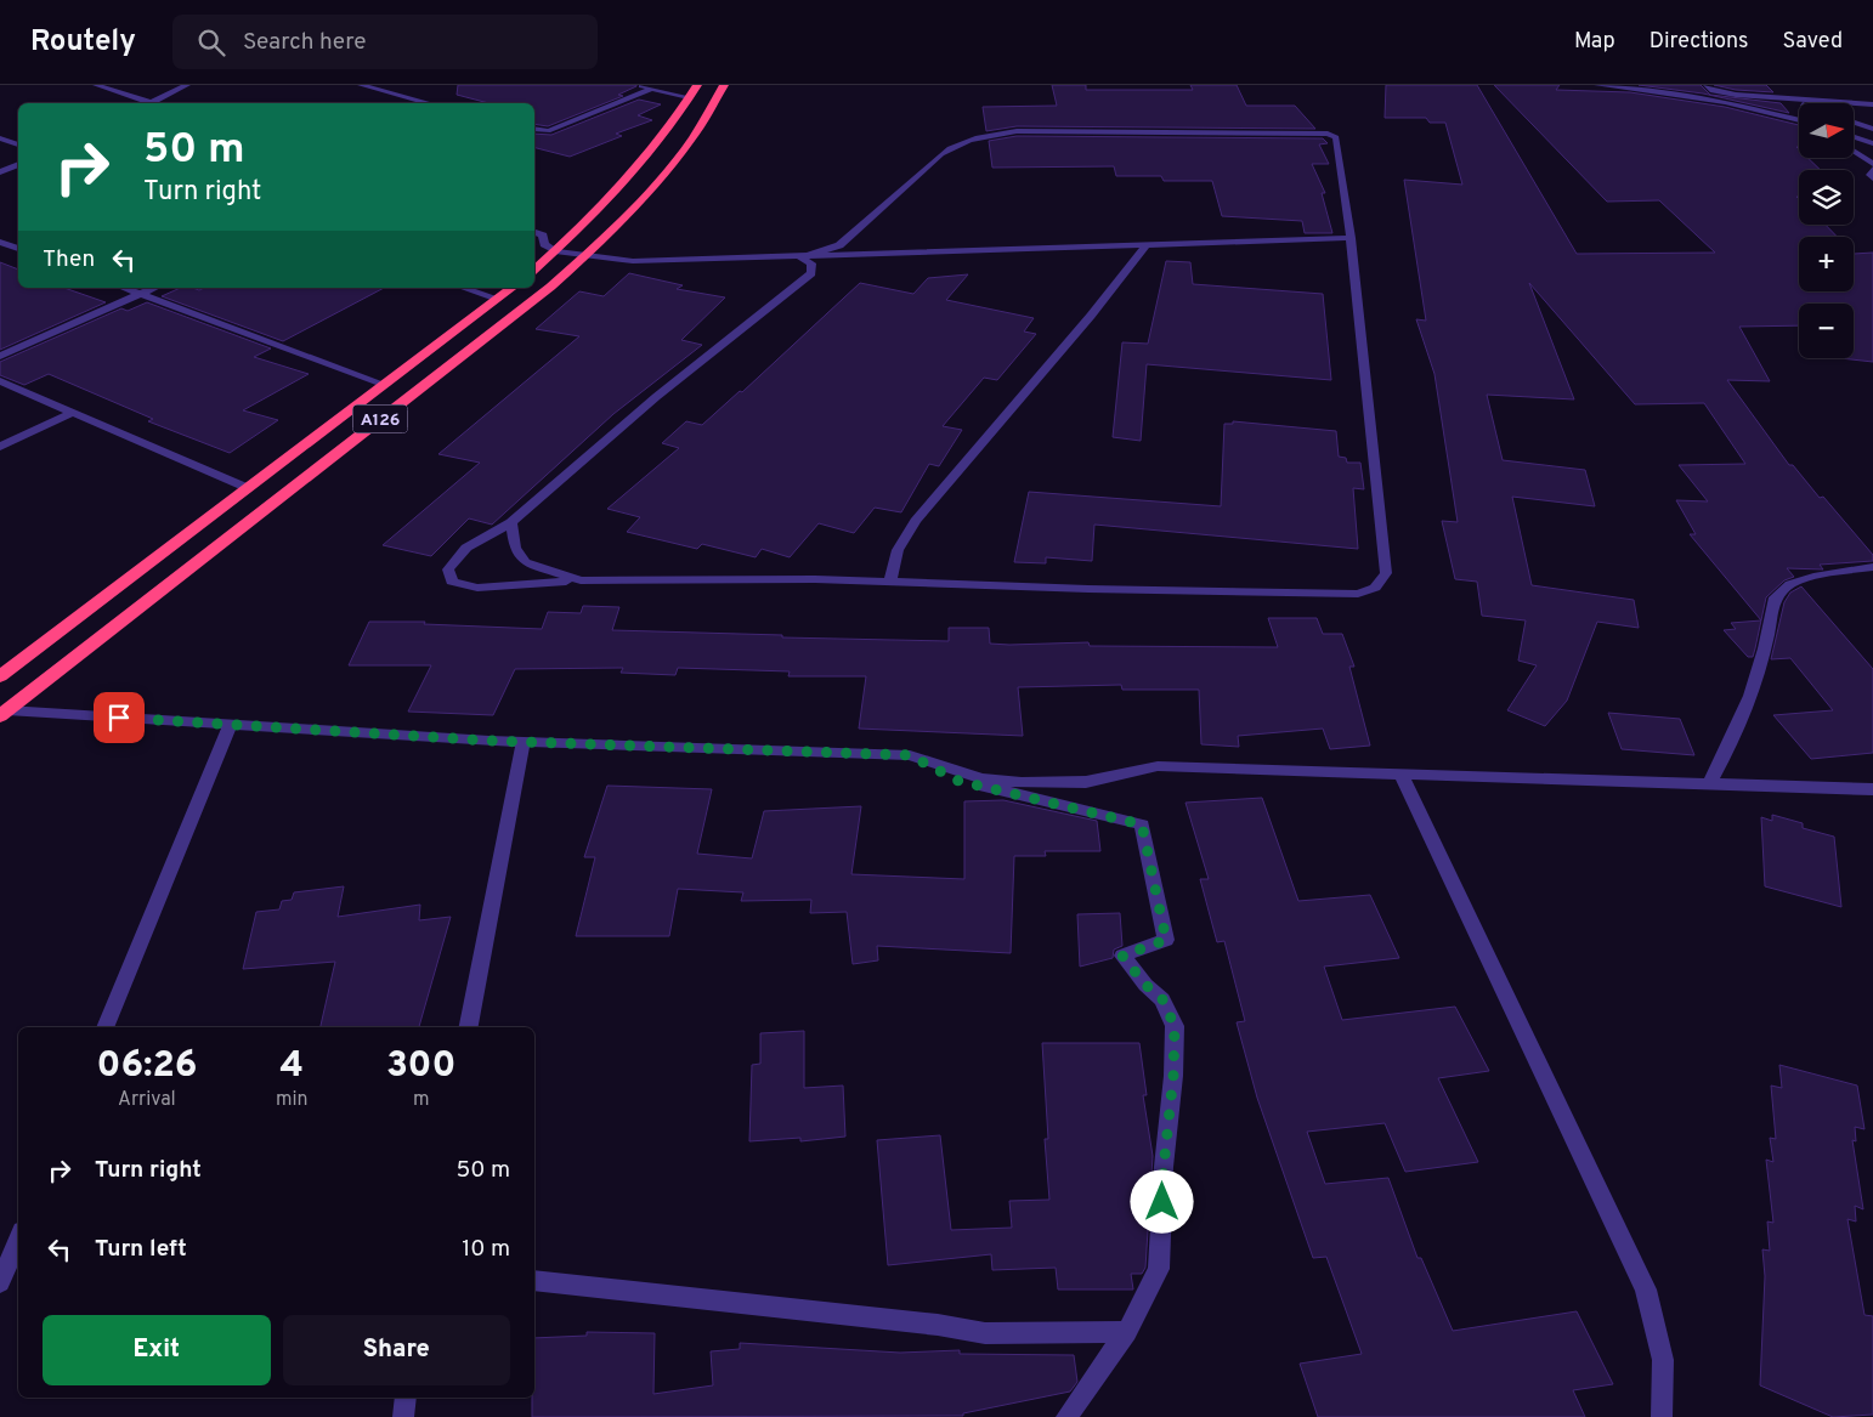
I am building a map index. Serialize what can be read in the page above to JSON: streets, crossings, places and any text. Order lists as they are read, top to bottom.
{
  "streets": {
    "highway": ["A126"]
  },
  "north": "right",
  "page": {
    "header": "Routely",
    "search": "Search here",
    "nav": ["Map", "Directions", "Saved"],
    "map_buttons": ["+", "−"],
    "turn": ["50 m", "Turn right"],
    "then": "Then",
    "eta": [
      "06:26",
      "Arrival",
      "4",
      "min",
      "300",
      "m"
    ],
    "list": [
      {
        "name": "Turn right",
        "value": "50 m"
      },
      {
        "name": "Turn left",
        "value": "10 m"
      }
    ],
    "buttons": ["Exit", "Share"]
  }
}
